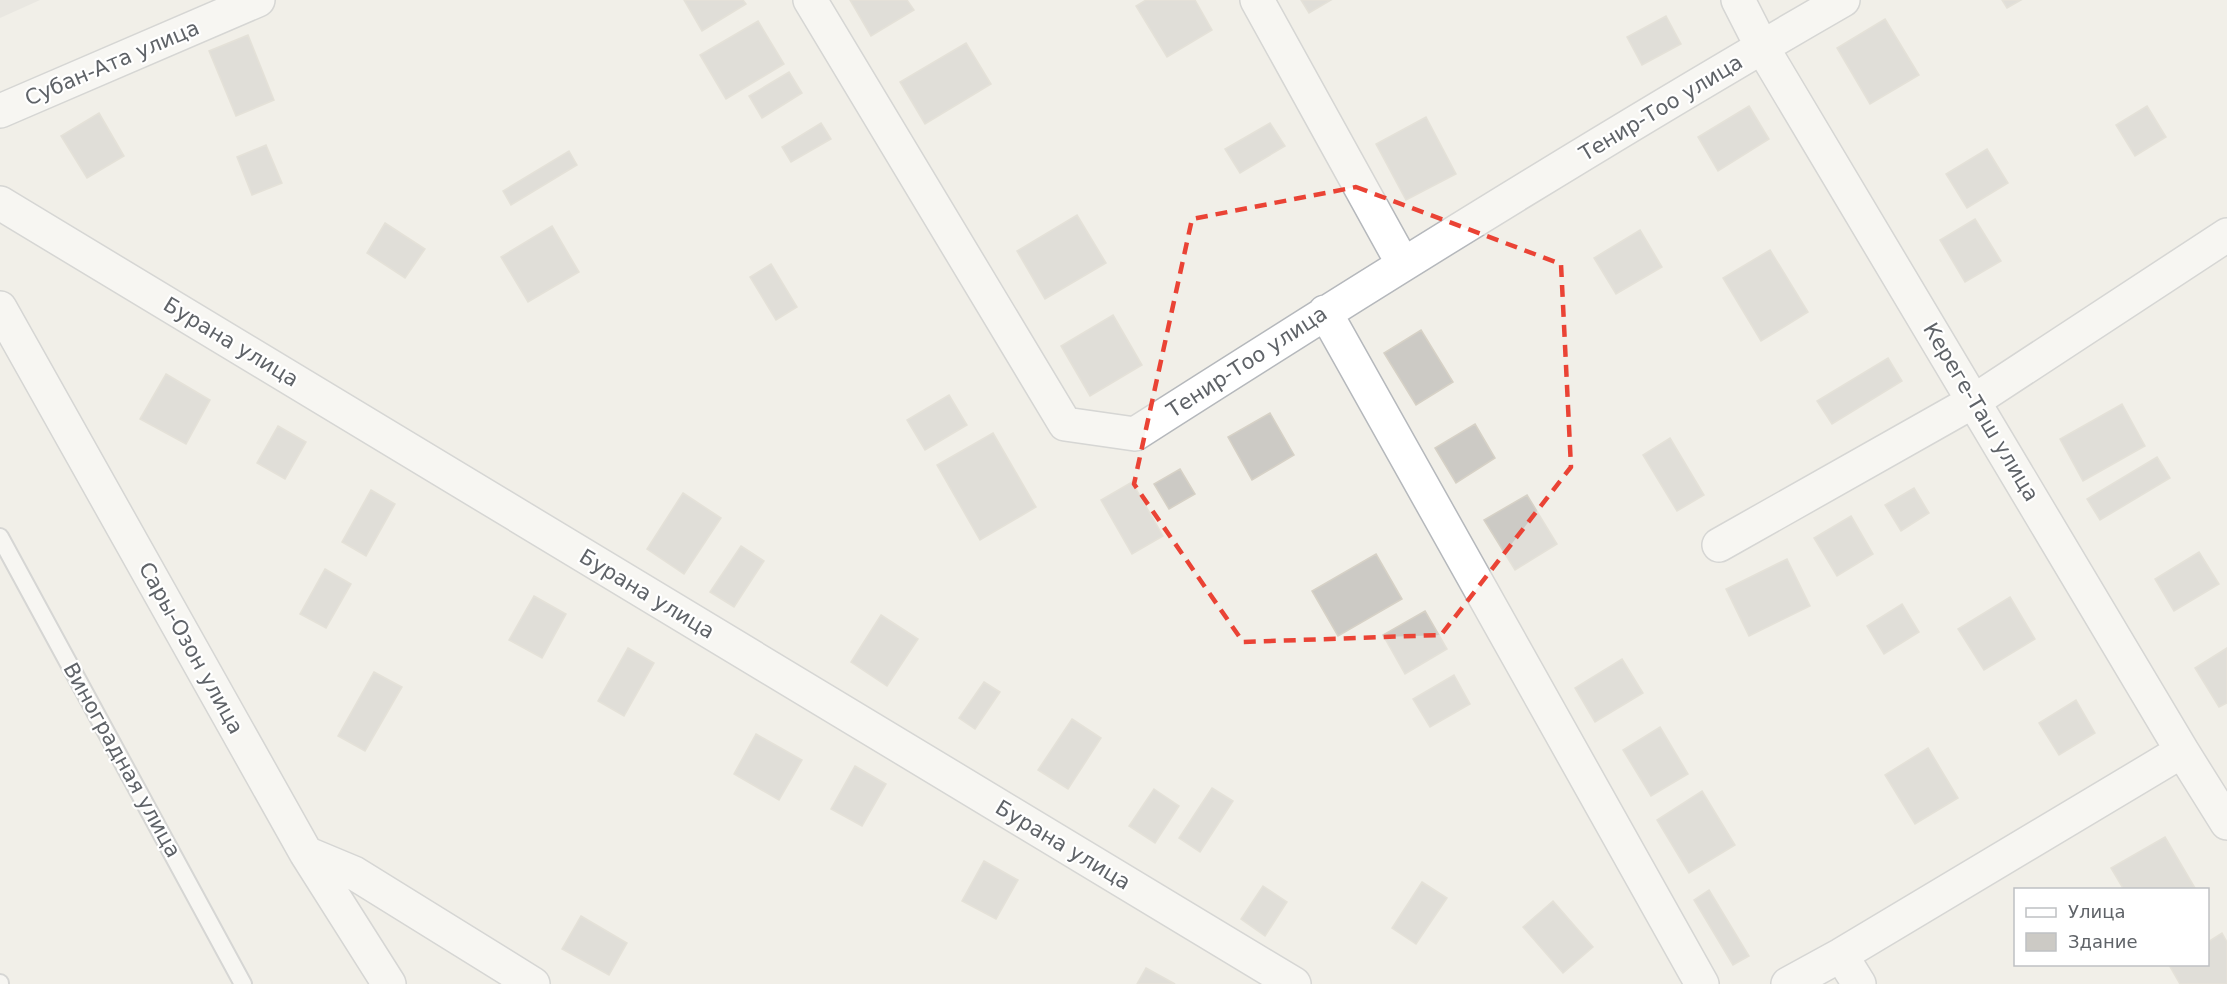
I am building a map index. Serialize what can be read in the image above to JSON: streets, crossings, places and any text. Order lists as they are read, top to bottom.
{
  "streets": {
    "street": [
      "Субан-Ата улица",
      "Тенир-Тоо улица",
      "Бурана улица",
      "Кереге-Таш улица",
      "Сары-Озон улица"
    ],
    "lane": ["Виноградная улица"]
  },
  "crossings": [
    ["Тенир-Тоо улица", "Кереге-Таш улица"]
  ],
  "legend": ["Улица", "Здание"]
}
